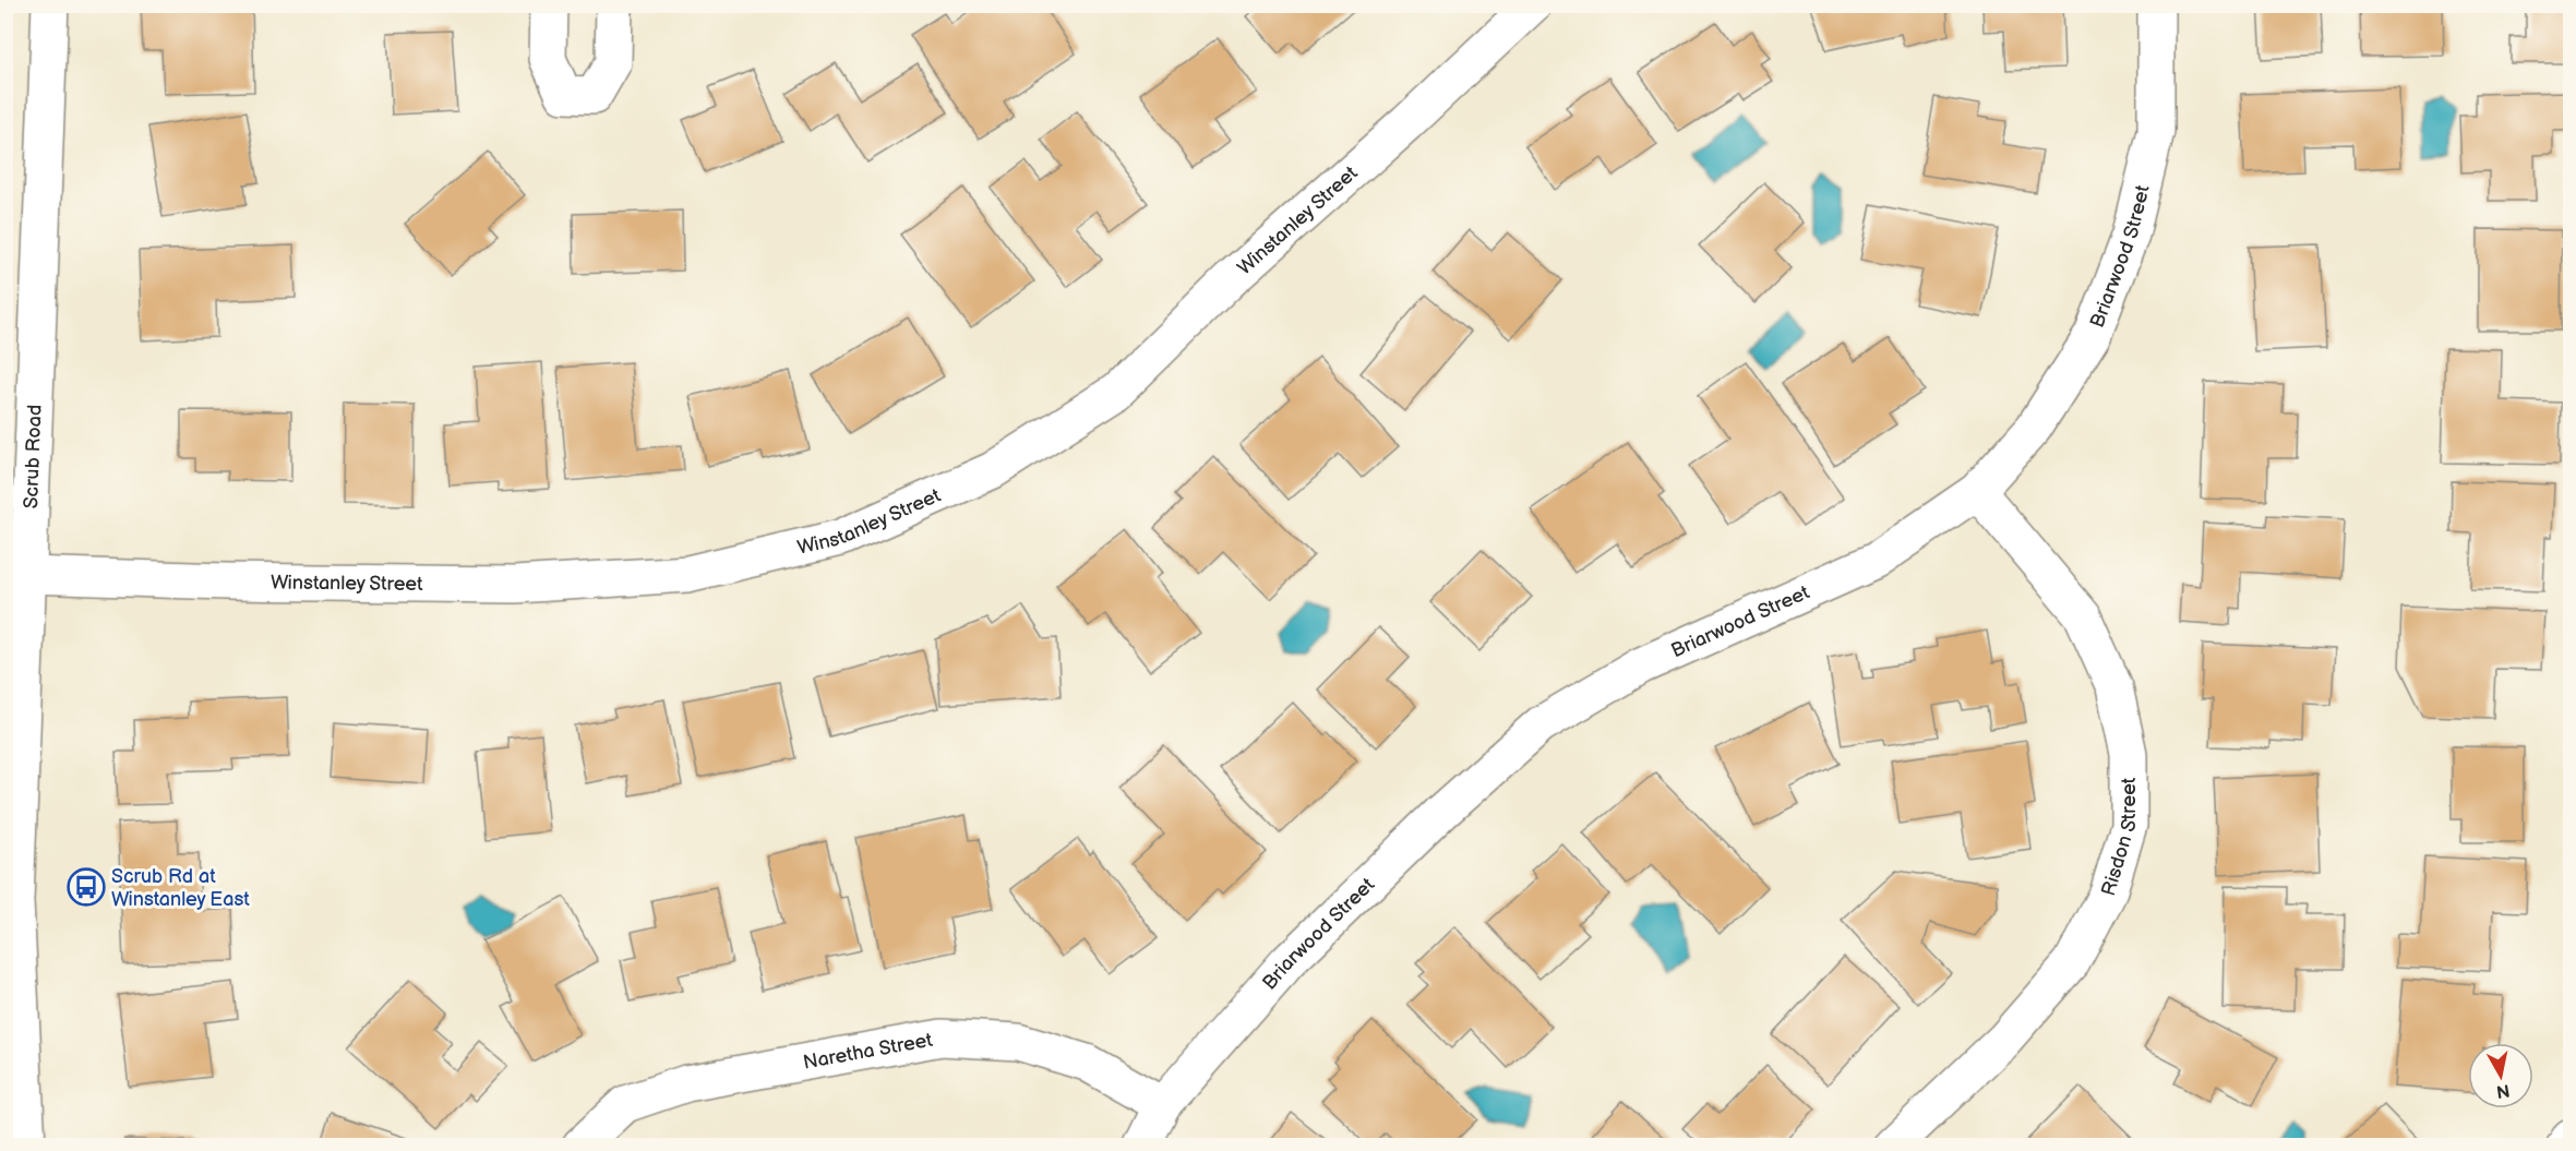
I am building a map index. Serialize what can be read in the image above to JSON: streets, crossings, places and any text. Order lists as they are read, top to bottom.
{
  "streets": {
    "street": [
      "Winstanley Street",
      "Briarwood Street",
      "Scrub Road",
      "Risdon Street",
      "Naretha Street"
    ]
  },
  "crossings": [
    ["Winstanley Street", "Scrub Road"],
    ["Briarwood Street", "Risdon Street"],
    ["Briarwood Street", "Naretha Street"]
  ],
  "places": {
    "bus stop": ["Scrub Rd at Winstanley East"]
  },
  "north": "bottom"
}
